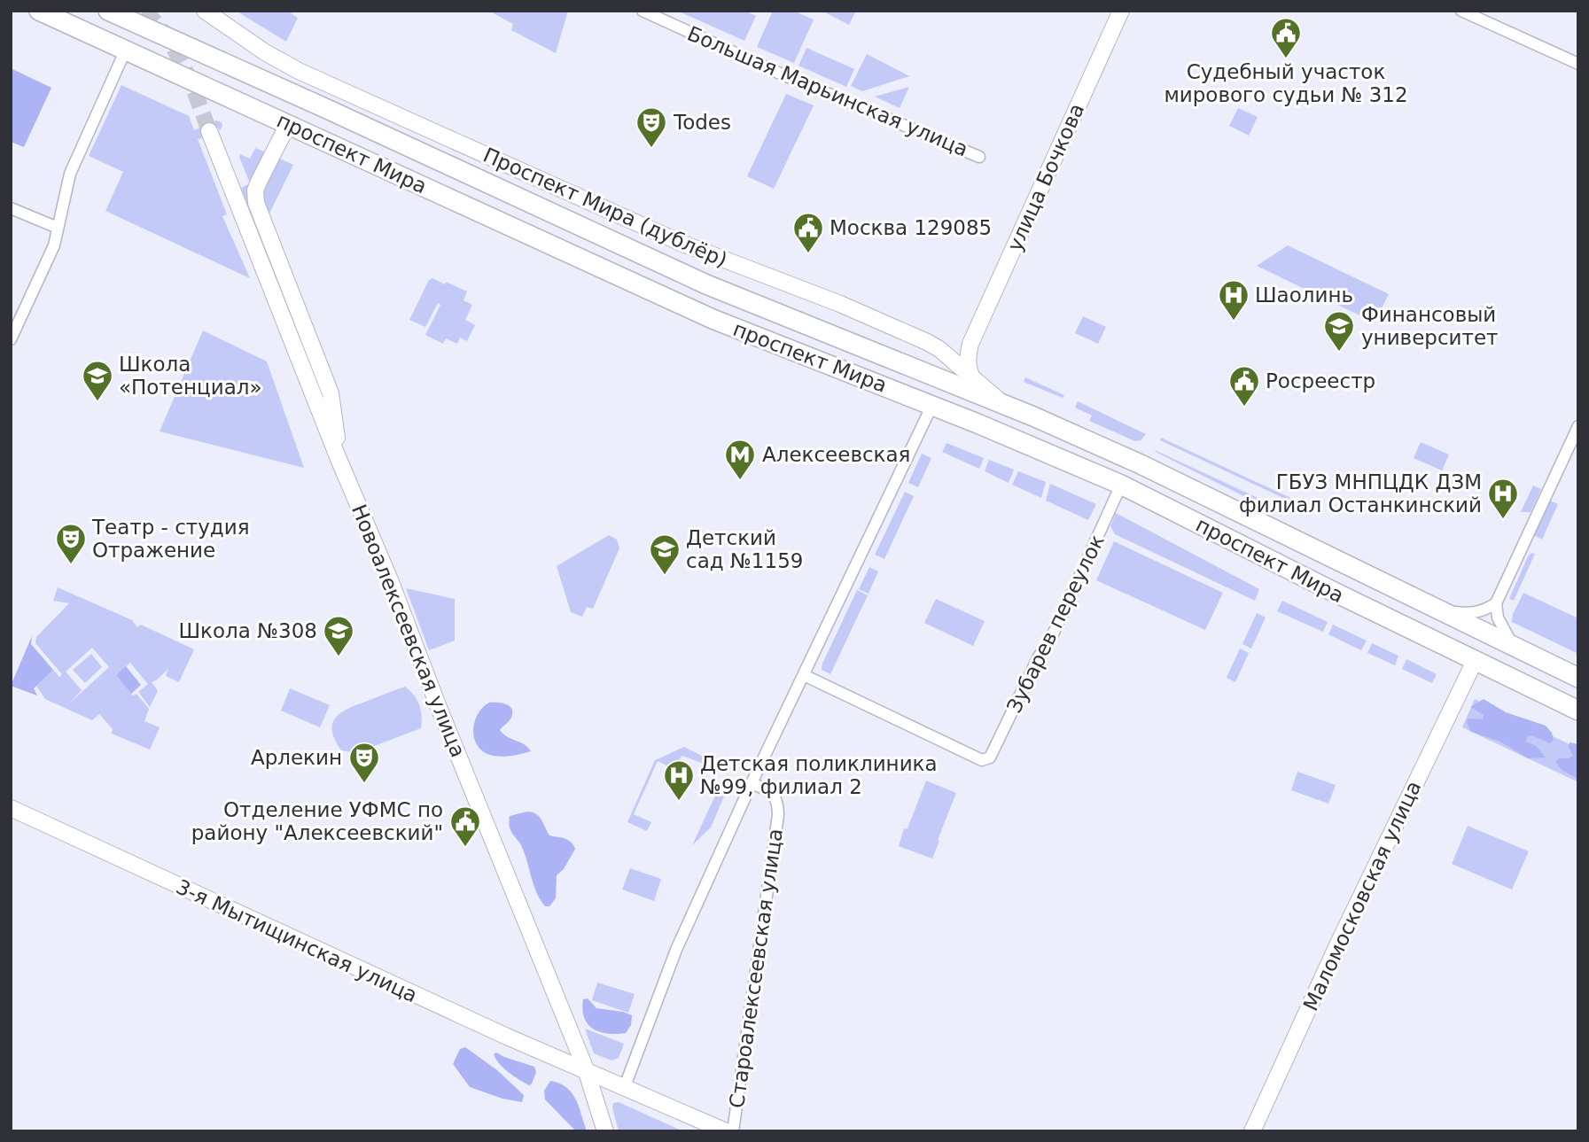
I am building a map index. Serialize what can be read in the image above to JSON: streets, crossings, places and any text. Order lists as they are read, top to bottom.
{
  "streets": {
    "main road": ["проспект Мира"],
    "street": [
      "Большая Марьинская улица",
      "улица Бочкова",
      "Проспект Мира (дублёр)",
      "Зубарев переулок",
      "Новоалексеевская улица",
      "Маломосковская улица",
      "3-я Мытищинская улица",
      "Староалексеевская улица"
    ]
  },
  "crossings": [
    ["проспект Мира", "Проспект Мира (дублёр)"],
    ["проспект Мира", "Зубарев переулок"],
    ["проспект Мира", "Маломосковская улица"],
    ["улица Бочкова", "Проспект Мира (дублёр)"],
    ["Новоалексеевская улица", "3-я Мытищинская улица"]
  ],
  "places": {
    "public building": [
      "Судебный участок мирового судьи № 312",
      "Москва 129085",
      "Росреестр",
      "Отделение УФМС по району \"Алексеевский\""
    ],
    "theatre": ["Todes", "Театр - студия Отражение", "Арлекин"],
    "hospital": ["Шаолинь", "ГБУЗ МНПЦДК ДЗМ филиал Останкинский", "Детская поликлиника №99, филиал 2"],
    "school or university": [
      "Финансовый университет",
      "Школа «Потенциал»",
      "Детский сад №1159",
      "Школа №308"
    ],
    "metro station": ["Алексеевская"]
  }
}
